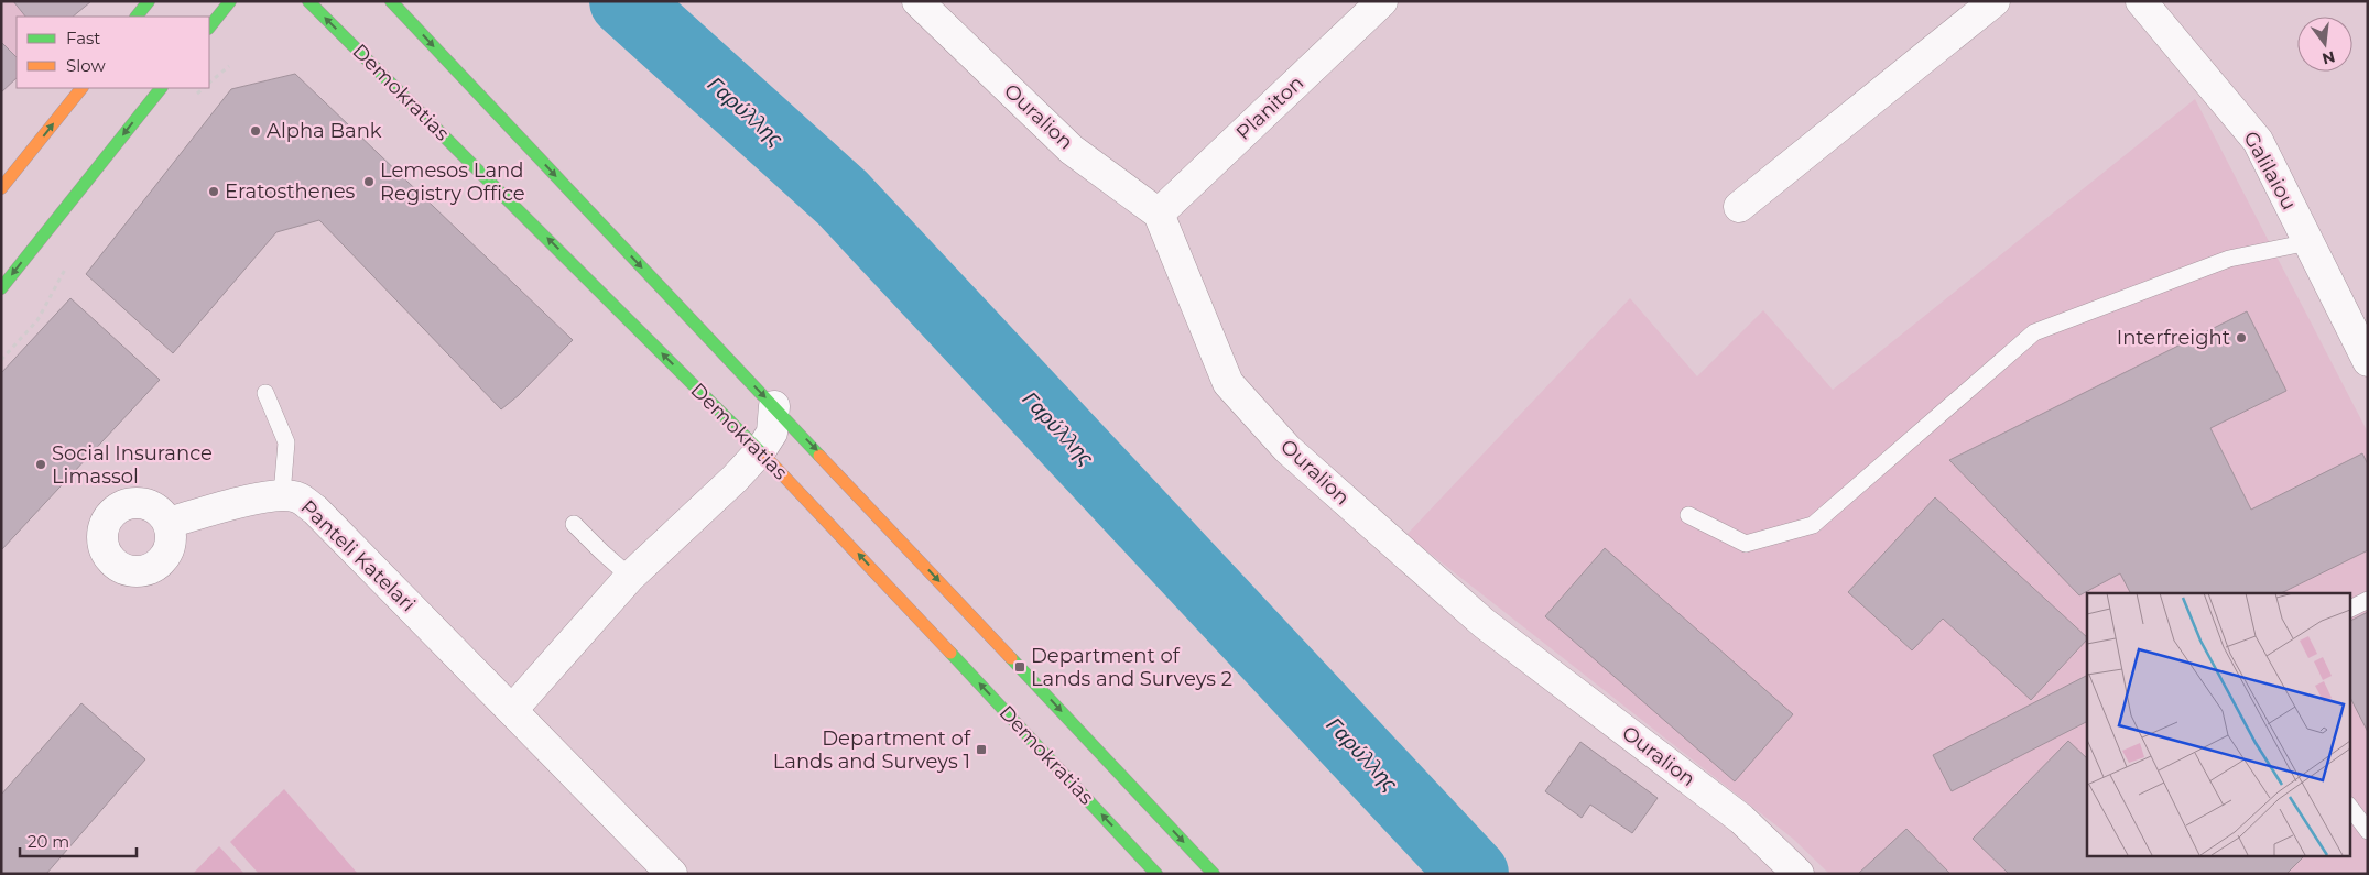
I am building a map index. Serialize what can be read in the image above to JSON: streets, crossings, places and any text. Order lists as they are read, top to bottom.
{
  "streets": {
    "street": [
      "Demokratias",
      "Planiton",
      "Ouralion",
      "Galilaiou",
      "Panteli Katelari"
    ]
  },
  "crossings": [
    ["Planiton", "Ouralion"]
  ],
  "water": ["Γαρύλλης"],
  "places": {
    "other": [
      "Alpha Bank",
      "Lemesos Land Registry Office",
      "Eratosthenes",
      "Interfreight",
      "Social Insurance Limassol"
    ],
    "transit": ["Department of Lands and Surveys 2", "Department of Lands and Surveys 1"]
  },
  "legend": ["Fast", "Slow"],
  "scale_bar": "20 m",
  "north": "bottom"
}
